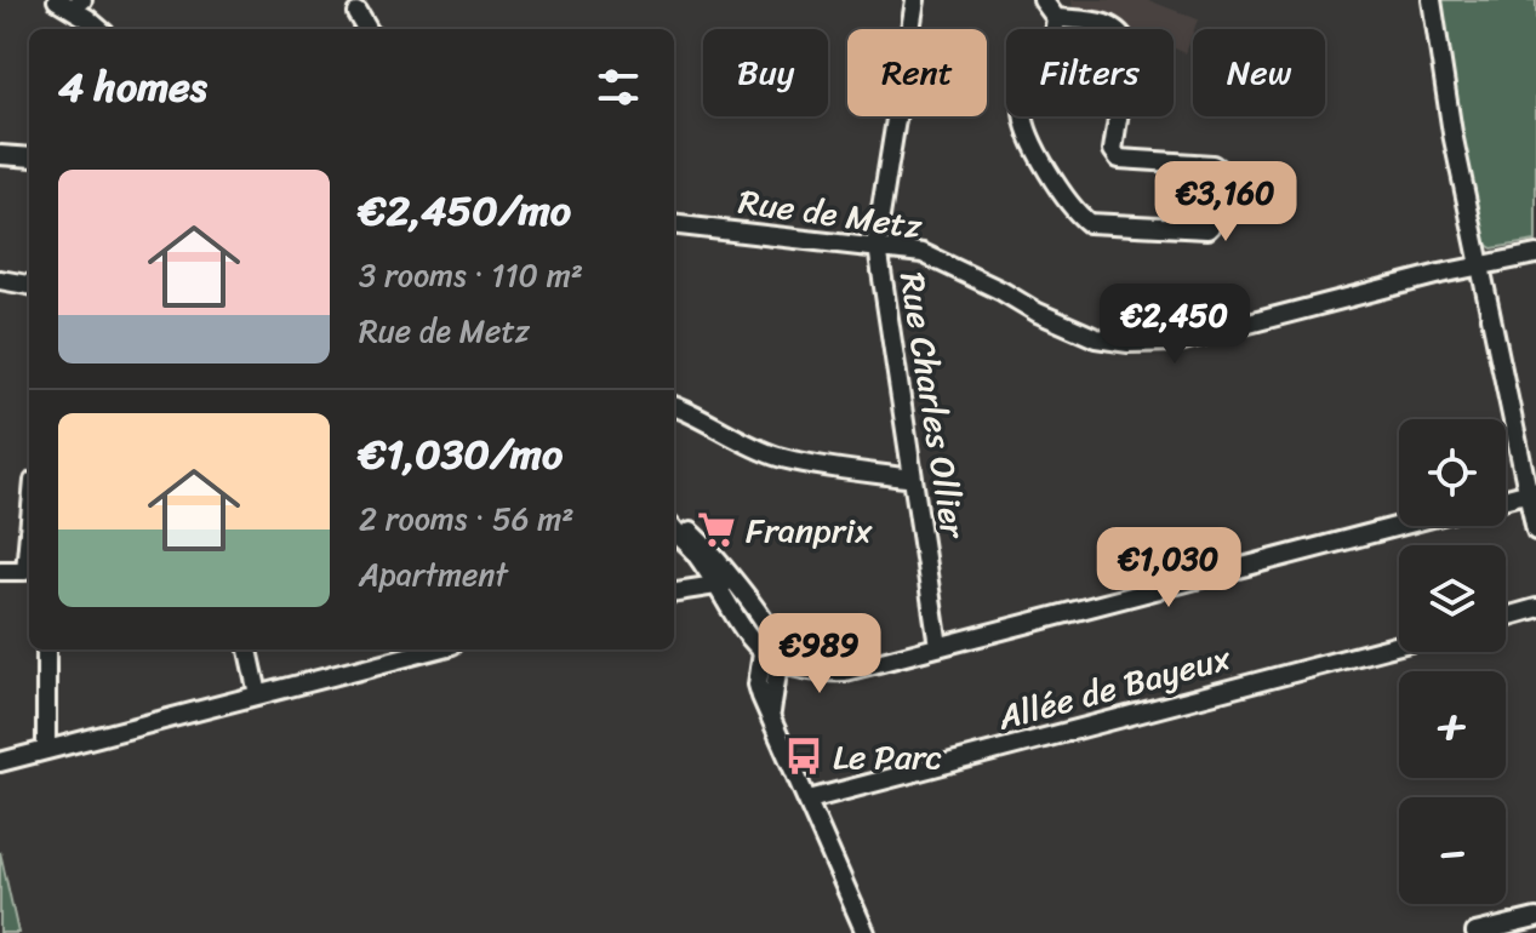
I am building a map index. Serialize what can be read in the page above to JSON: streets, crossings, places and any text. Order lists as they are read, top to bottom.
{
  "streets": {
    "street": ["Rue de Metz", "Rue Charles Ollier", "Allée de Bayeux"]
  },
  "crossings": [
    ["Rue de Metz", "Rue Charles Ollier"]
  ],
  "places": {
    "supermarket": ["Franprix"],
    "bus stop": ["Le Parc"]
  },
  "page": {
    "chip": [
      "Buy",
      "Rent",
      "Filters",
      "New"
    ],
    "heading": "4 homes",
    "list": [
      {
        "name": "€2,450/mo",
        "note": "3 rooms · 110 m² · Rue de Metz"
      },
      {
        "name": "€1,030/mo",
        "note": "2 rooms · 56 m² · Apartment"
      }
    ],
    "price": [
      "€3,160",
      "€2,450",
      "€1,030",
      "€989"
    ],
    "map_buttons": ["+", "−"]
  }
}
